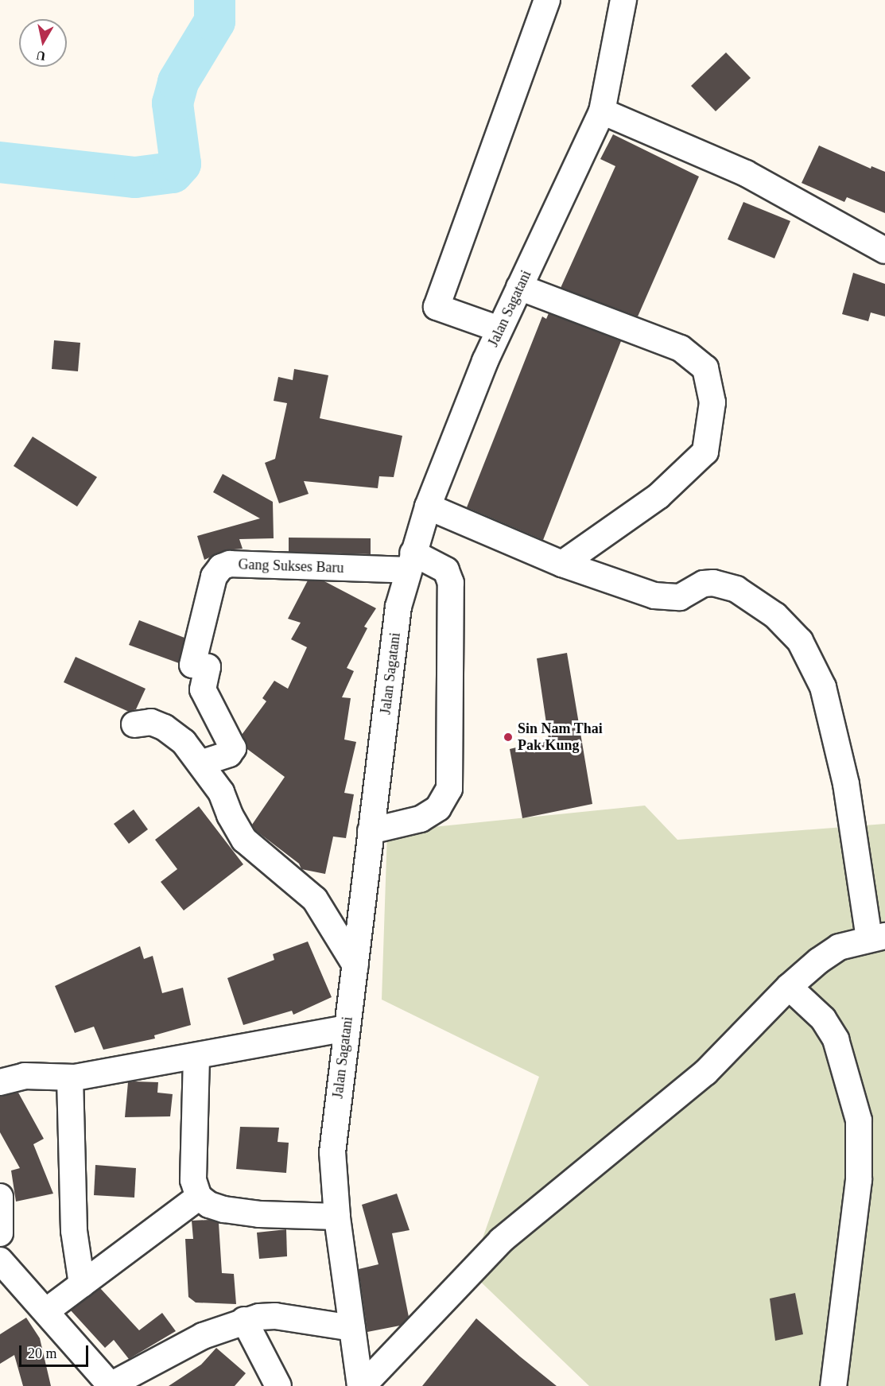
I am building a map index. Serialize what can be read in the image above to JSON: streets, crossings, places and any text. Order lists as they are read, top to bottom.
{
  "streets": {
    "street": ["Jalan Sagatani", "Gang Sukses Baru"]
  },
  "crossings": [
    ["Jalan Sagatani", "Gang Sukses Baru"]
  ],
  "places": ["Sin Nam Thai Pak Kung"],
  "scale_bar": "20 m",
  "north": "bottom"
}
